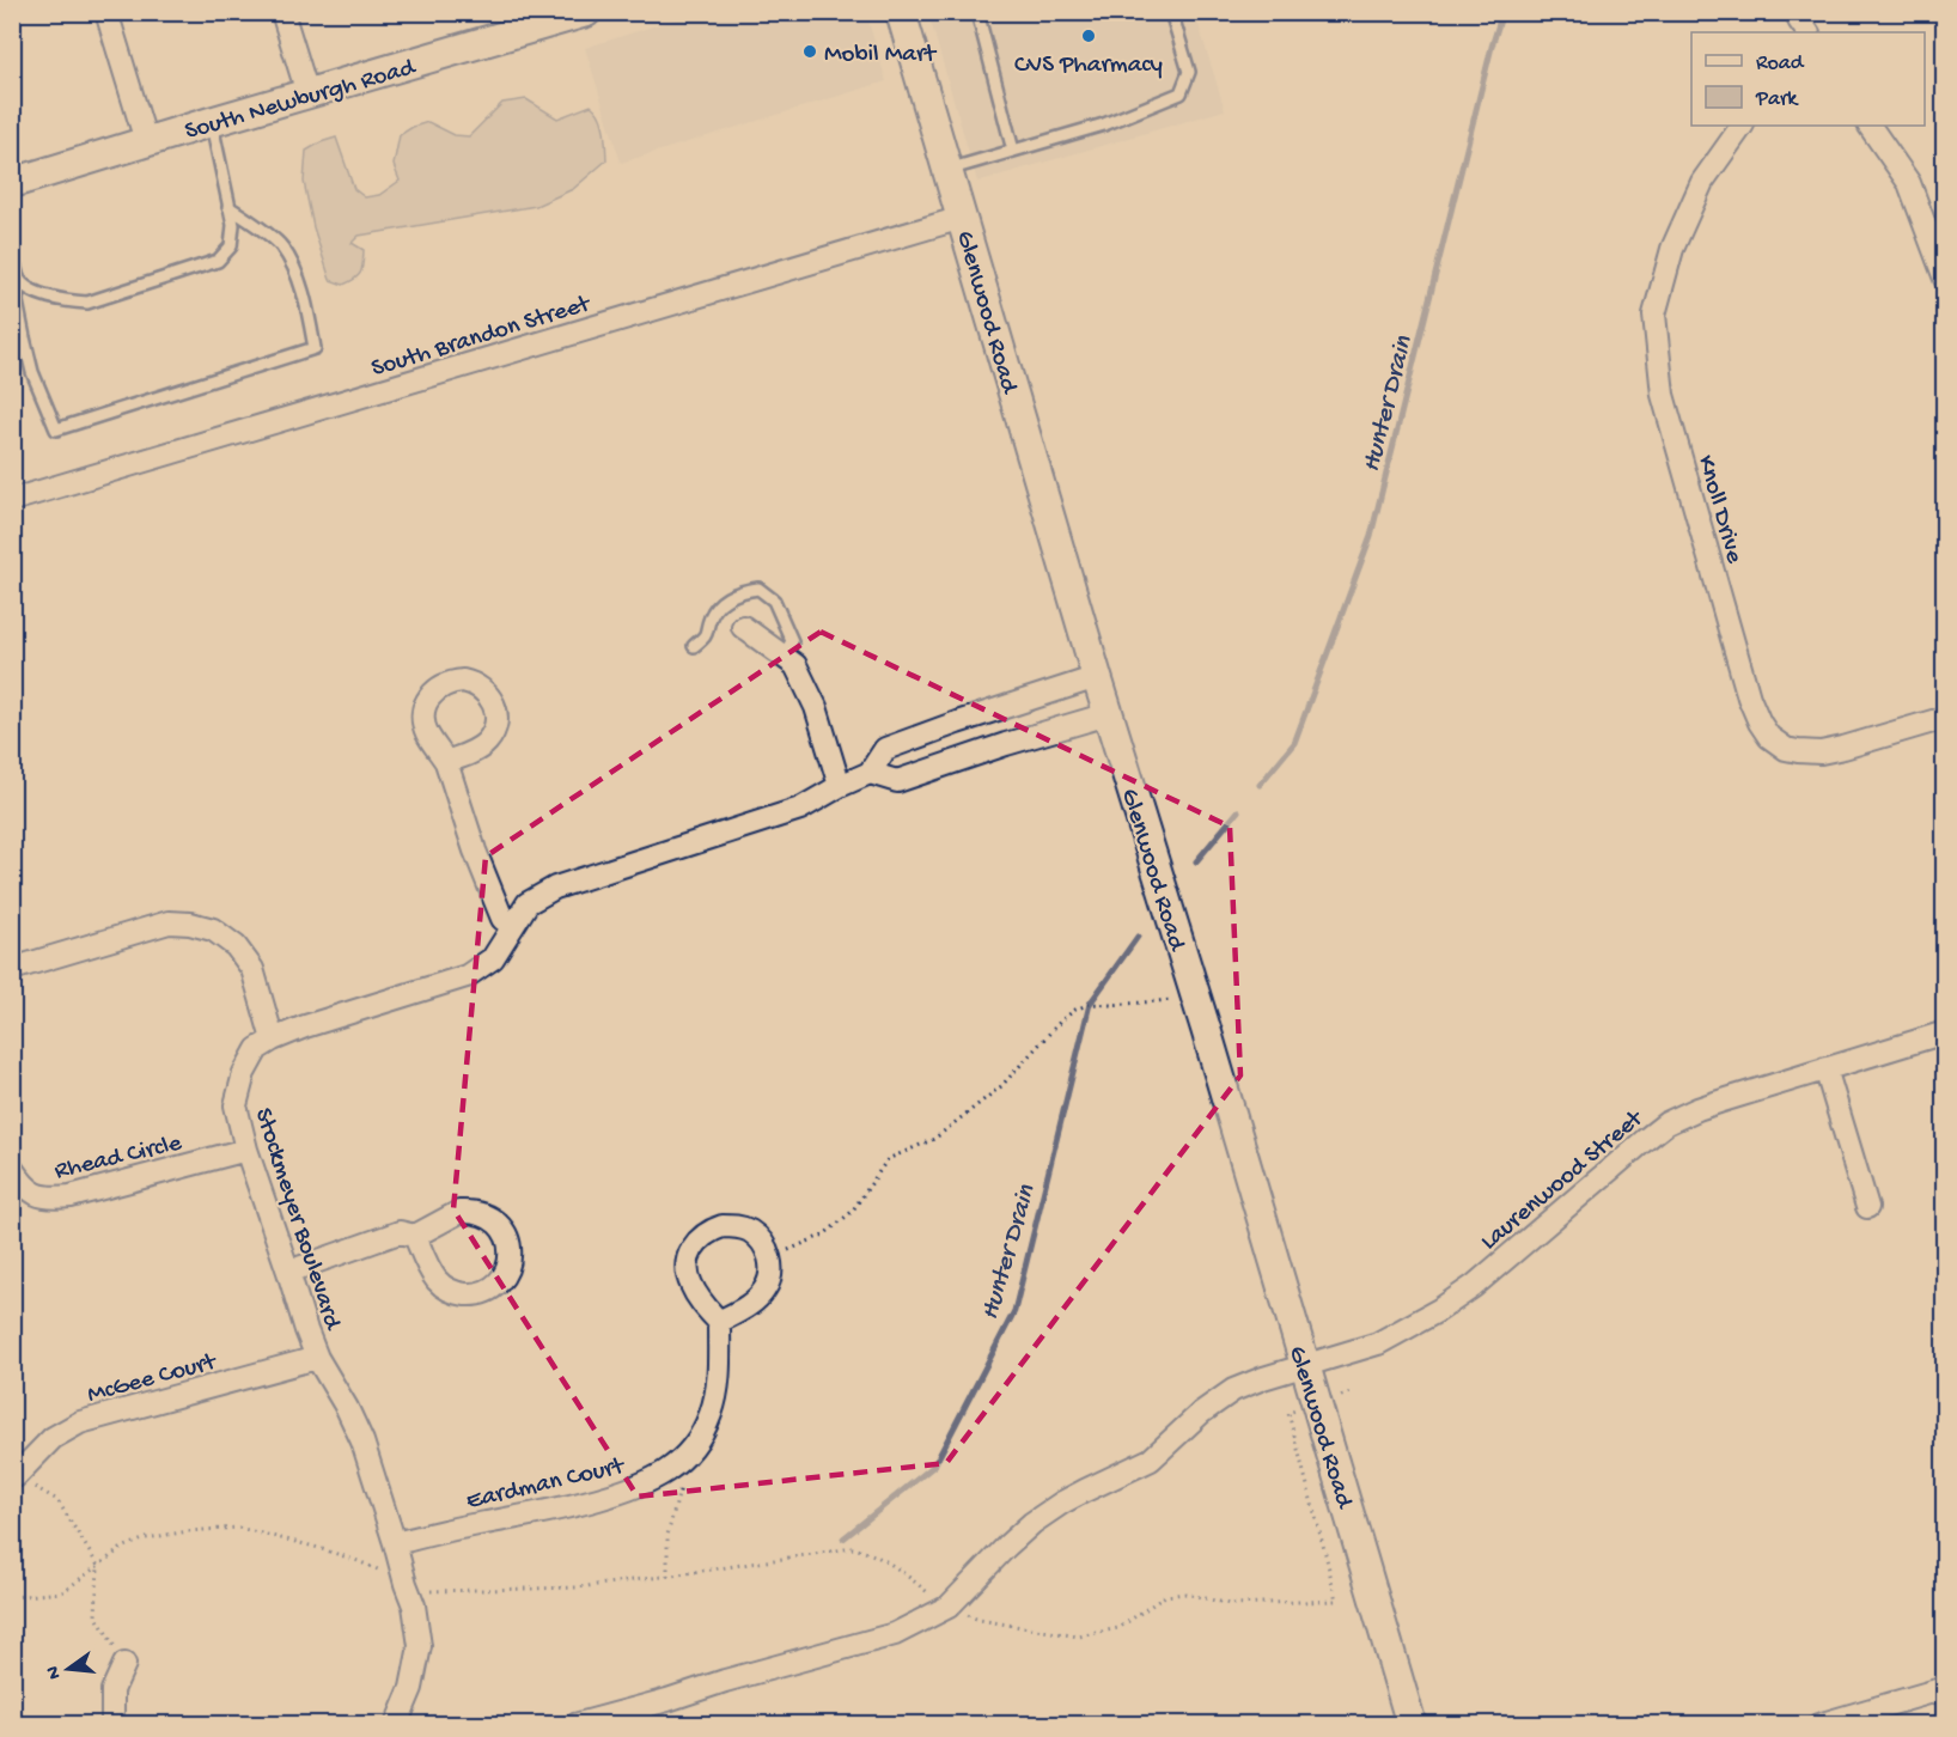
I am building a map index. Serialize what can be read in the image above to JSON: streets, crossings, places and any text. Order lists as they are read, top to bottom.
{
  "streets": {
    "street": [
      "South Newburgh Road",
      "Glenwood Road",
      "South Brandon Street",
      "Knoll Drive",
      "Rhead Circle",
      "Laurenwood Street",
      "Stockmeyer Boulevard",
      "McGee Court",
      "Eardman Court"
    ]
  },
  "crossings": [
    ["Glenwood Road", "South Brandon Street"],
    ["Glenwood Road", "Laurenwood Street"],
    ["Glenwood Road", "Stockmeyer Boulevard"],
    ["Rhead Circle", "Stockmeyer Boulevard"],
    ["Stockmeyer Boulevard", "McGee Court"],
    ["Stockmeyer Boulevard", "Eardman Court"]
  ],
  "water": ["Hunter Drain"],
  "places": ["CVS Pharmacy", "Mobil Mart"],
  "legend": ["Road", "Park"],
  "north": "left"
}
